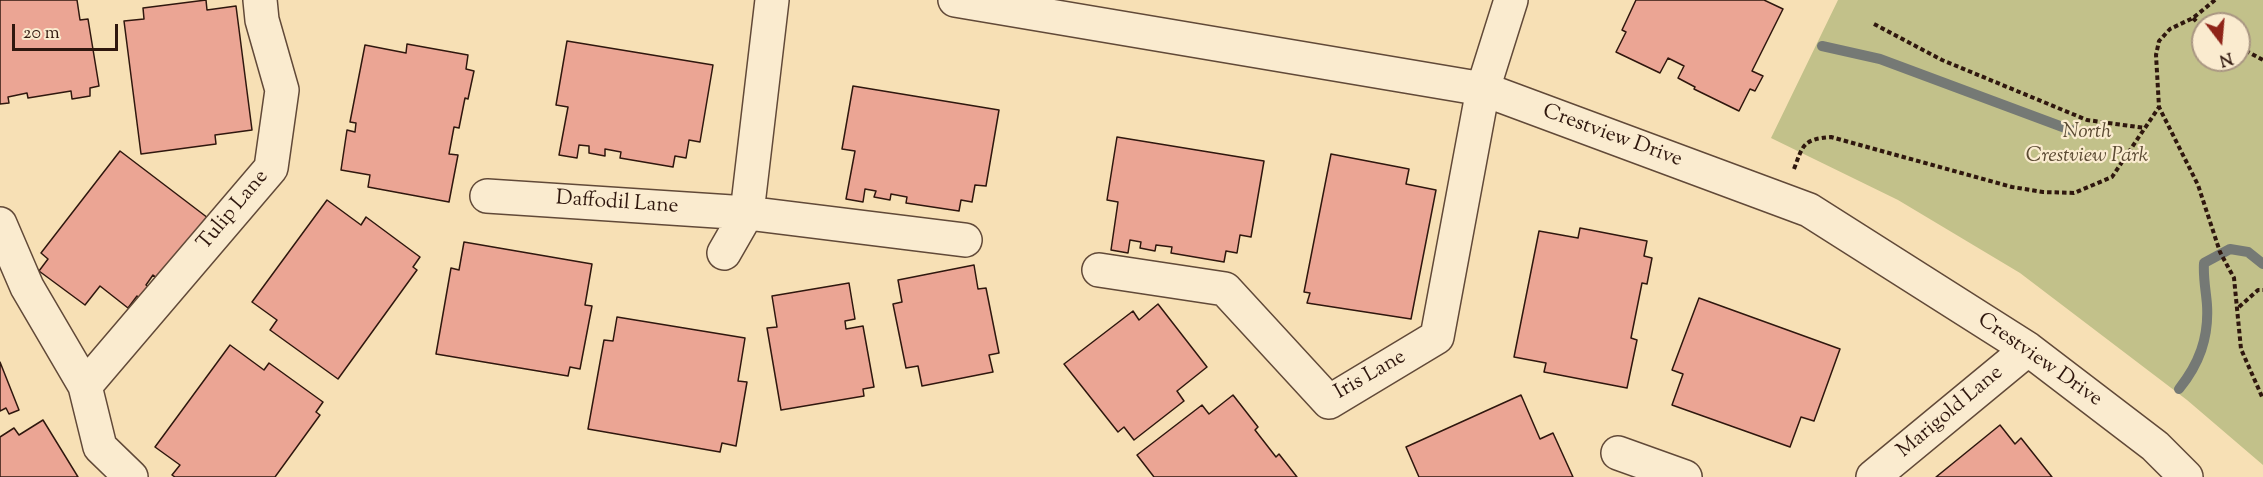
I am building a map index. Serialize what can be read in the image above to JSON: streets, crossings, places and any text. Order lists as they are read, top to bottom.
{
  "streets": {
    "street": [
      "Crestview Drive",
      "Daffodil Lane",
      "Tulip Lane",
      "Iris Lane",
      "Marigold Lane"
    ]
  },
  "crossings": [
    ["Crestview Drive", "Iris Lane"],
    ["Crestview Drive", "Marigold Lane"]
  ],
  "parks": ["North Crestview Park"],
  "scale_bar": "20 m",
  "north": "bottom"
}
